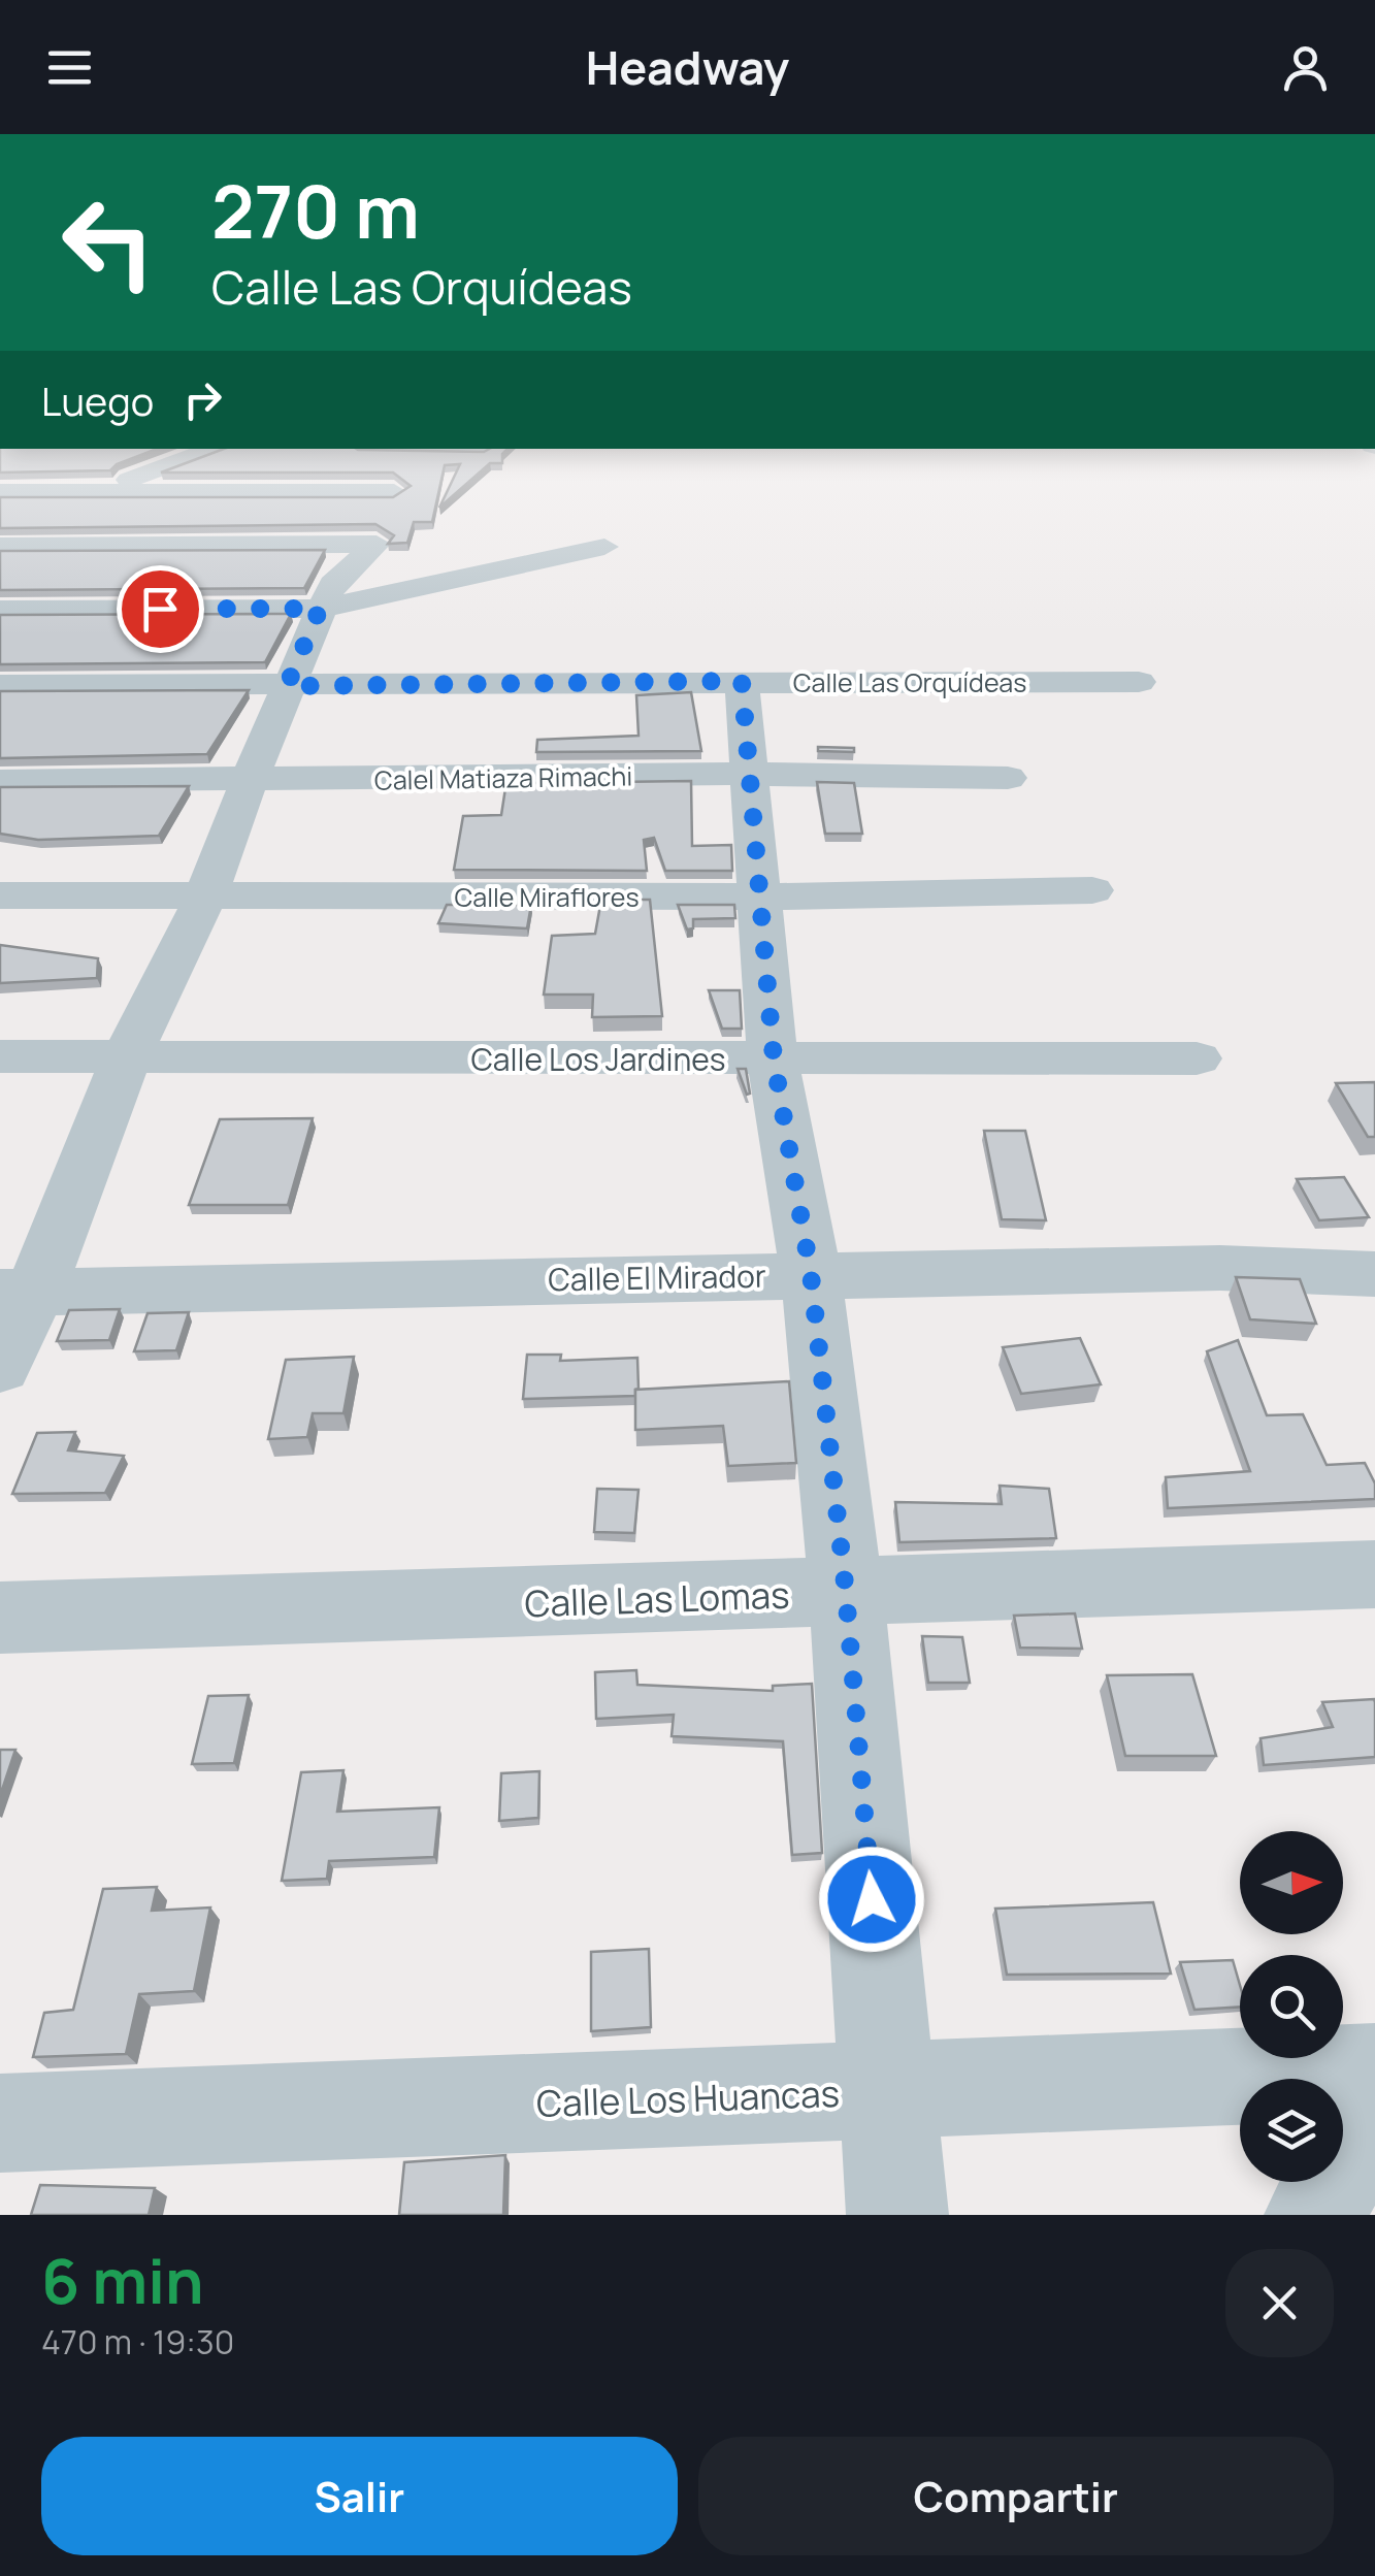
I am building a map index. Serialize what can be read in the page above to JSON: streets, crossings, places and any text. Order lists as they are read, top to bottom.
{
  "streets": {
    "street": [
      "Calle Las Orquídeas",
      "Calel Matiaza Rimachi",
      "Calle Miraflores",
      "Calle Los Jardines",
      "Calle El Mirador",
      "Calle Las Lomas",
      "Calle Los Huancas"
    ]
  },
  "north": "right",
  "page": {
    "header": "Headway",
    "turn": ["270 m", "Calle Las Orquídeas"],
    "then": "Luego",
    "heading": ["6 min", "470 m · 19:30"],
    "buttons": ["Salir", "Compartir"]
  }
}
